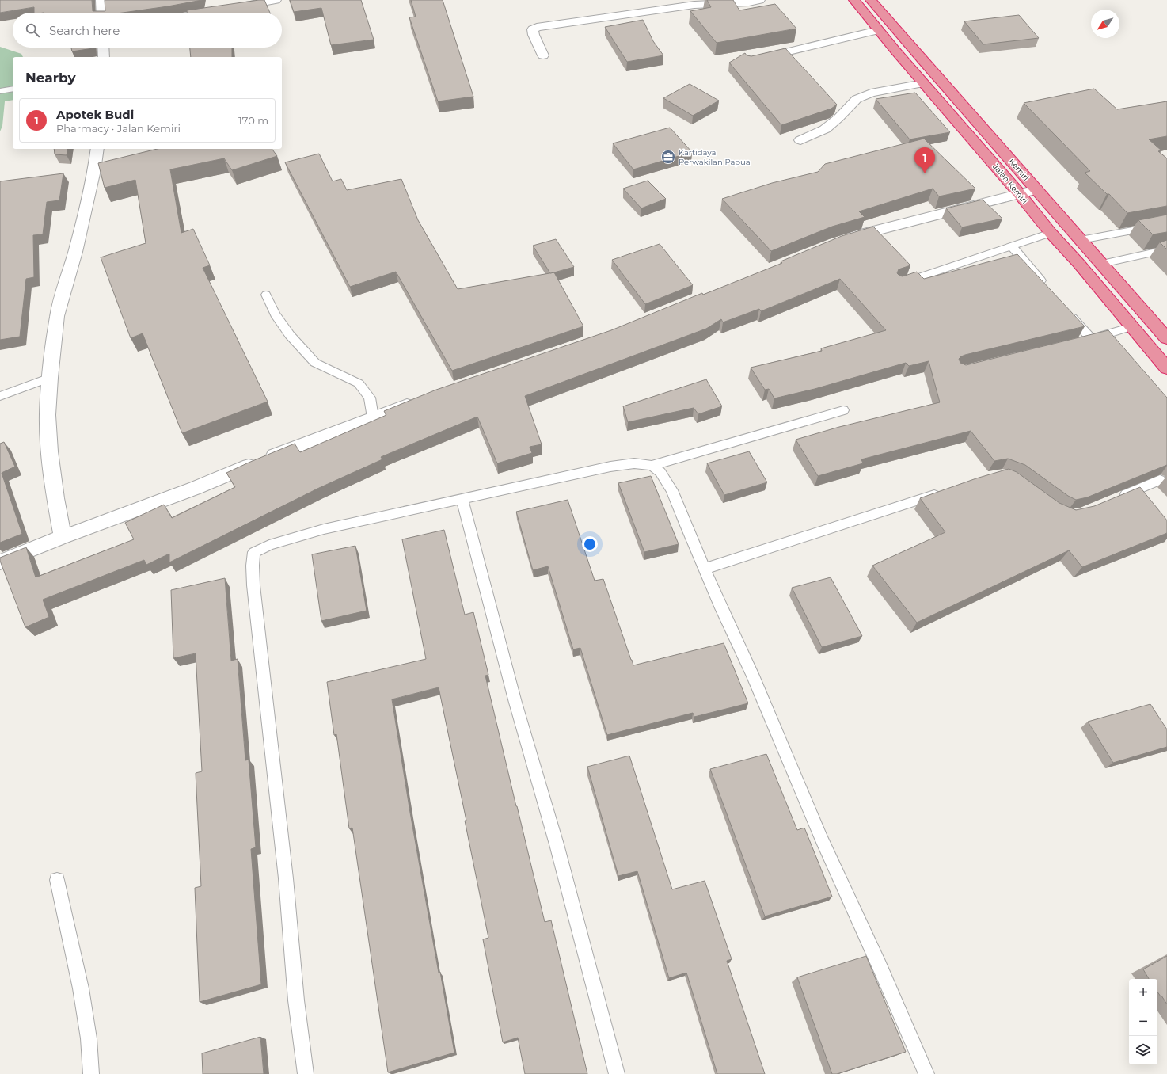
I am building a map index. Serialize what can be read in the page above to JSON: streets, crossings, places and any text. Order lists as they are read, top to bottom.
{
  "streets": {
    "highway": ["Kemiri", "Jalan Kemiri"]
  },
  "places": {
    "office": ["Kartidaya Perwakilan Papua"]
  },
  "north": "bottom left",
  "page": {
    "search": "Search here",
    "heading": "Nearby",
    "list": [
      {
        "mark": "1",
        "name": "Apotek Budi",
        "note": "Pharmacy · Jalan Kemiri",
        "value": "170 m"
      }
    ],
    "pins": "1",
    "map_buttons": ["+", "−"]
  }
}
